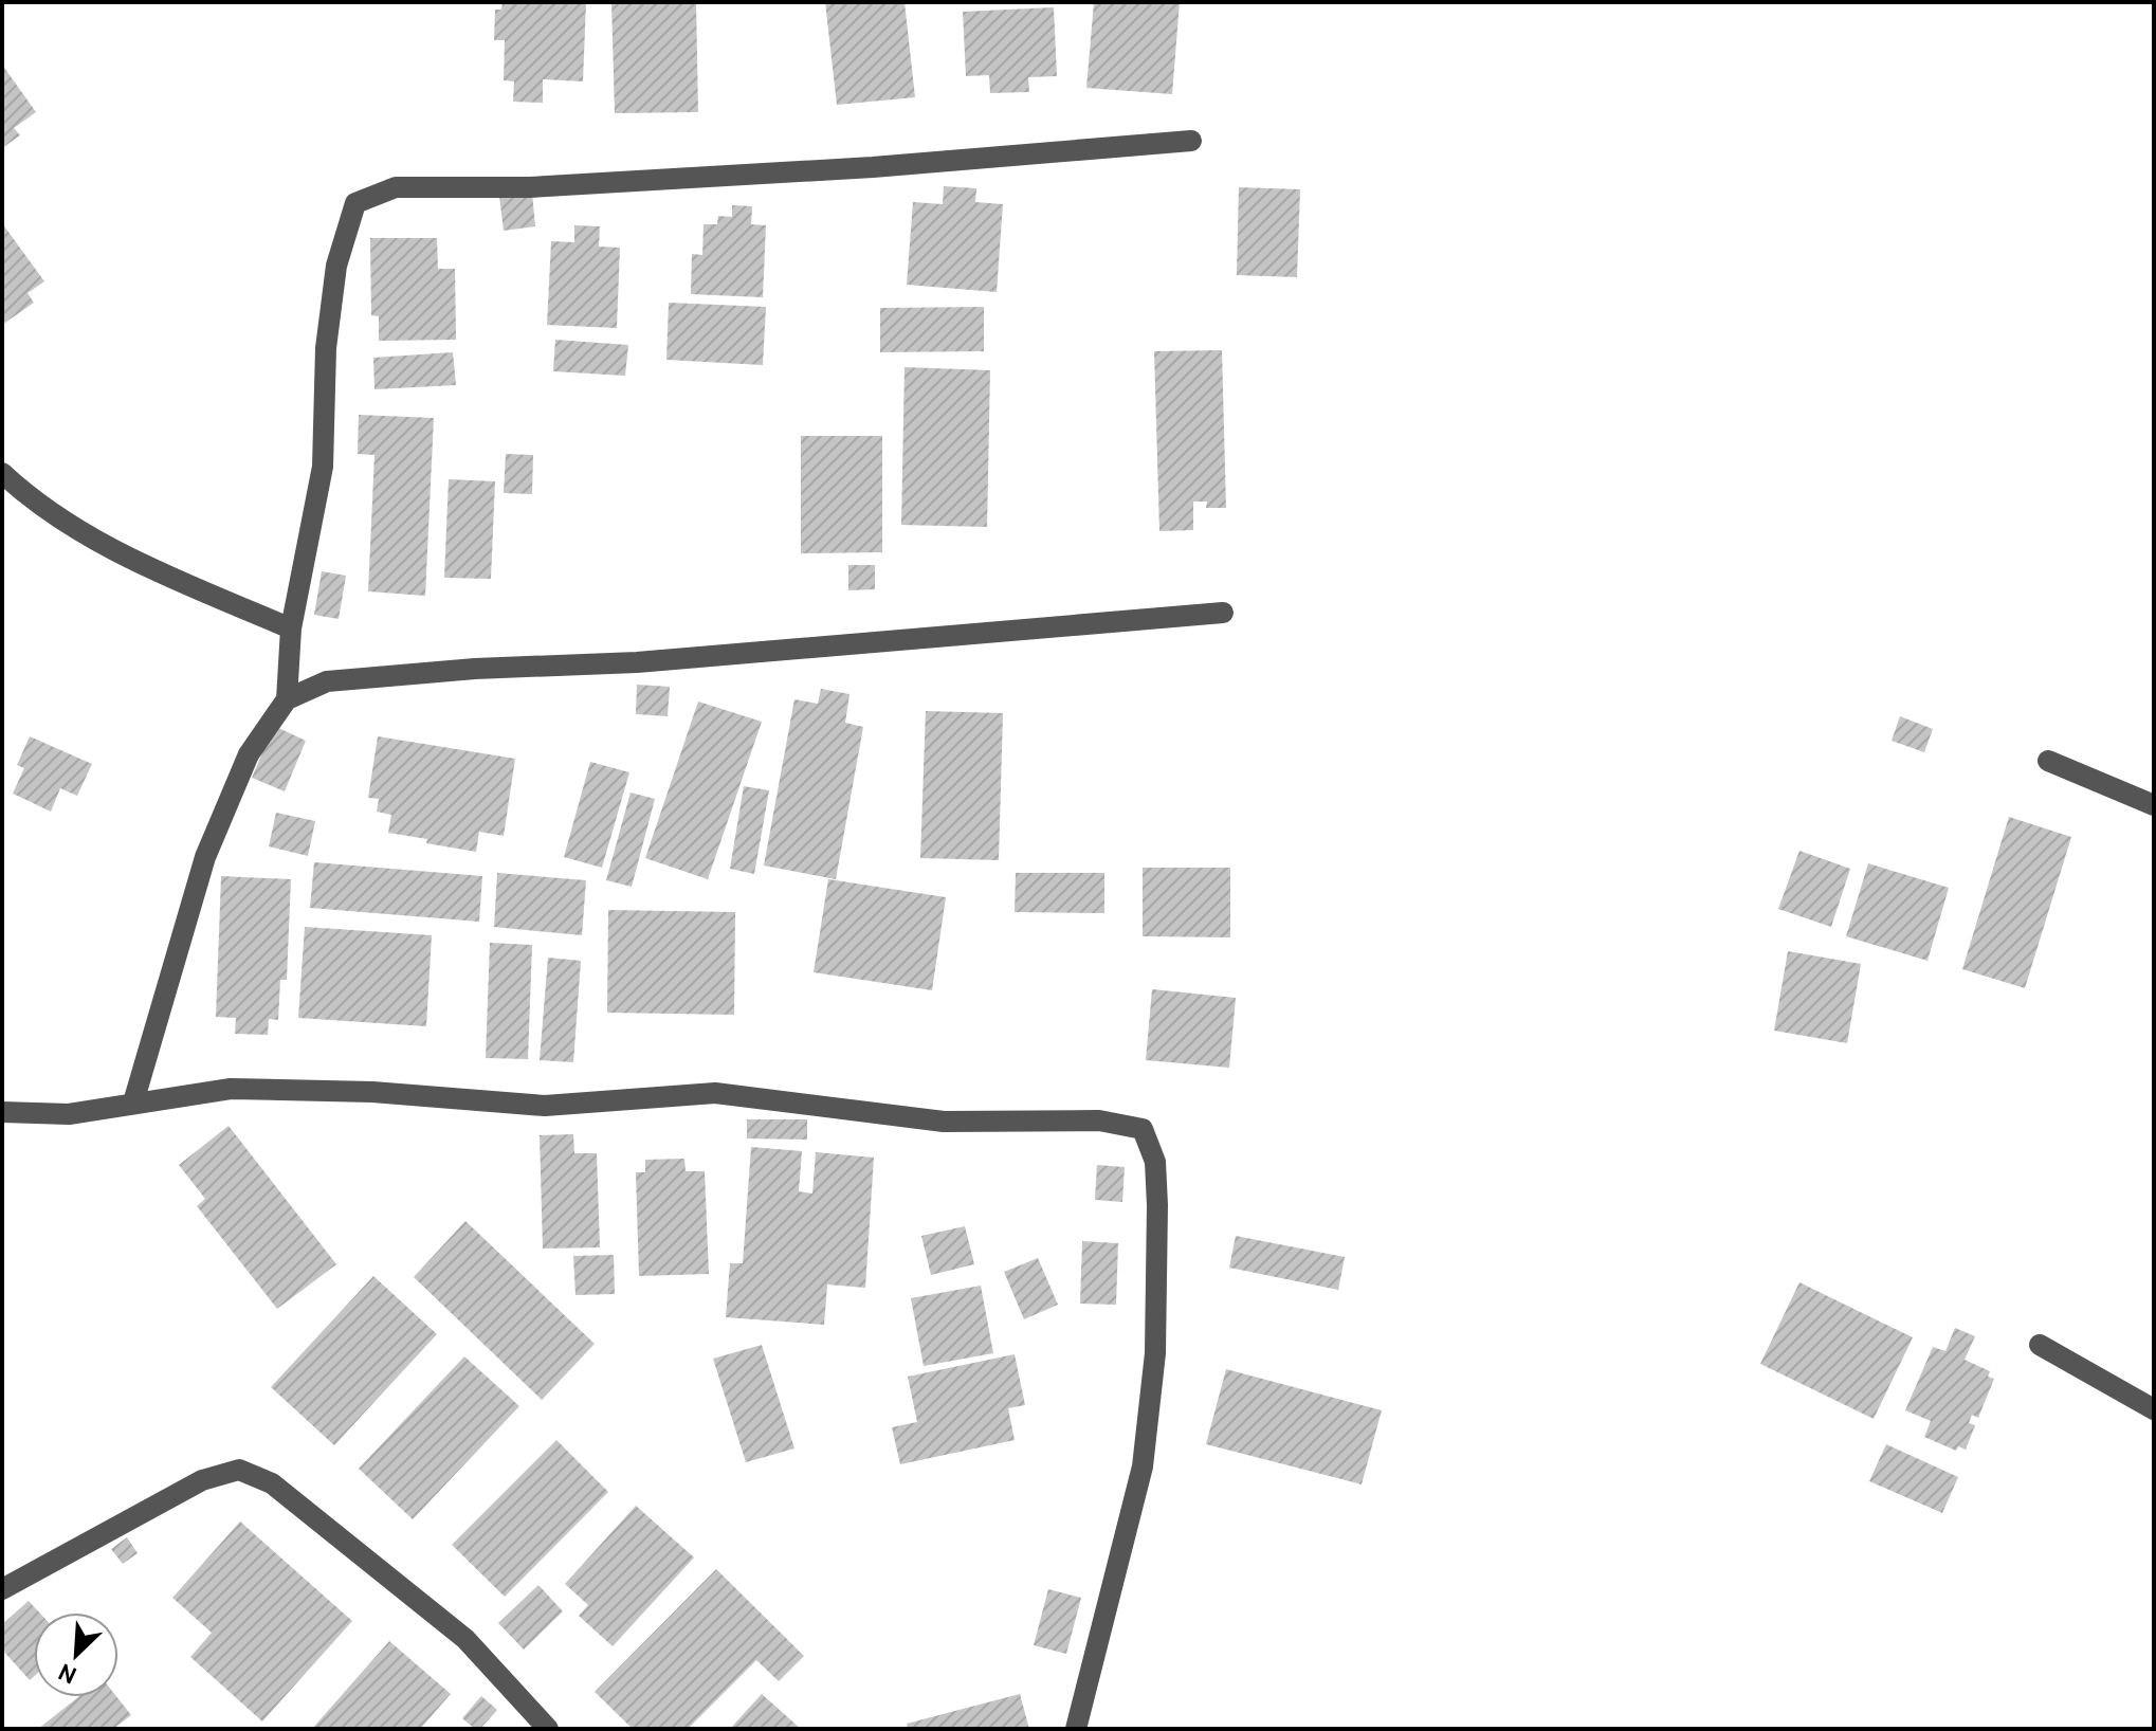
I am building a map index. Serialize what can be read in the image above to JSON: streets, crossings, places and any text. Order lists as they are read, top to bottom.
{
  "north": "bottom left"
}
